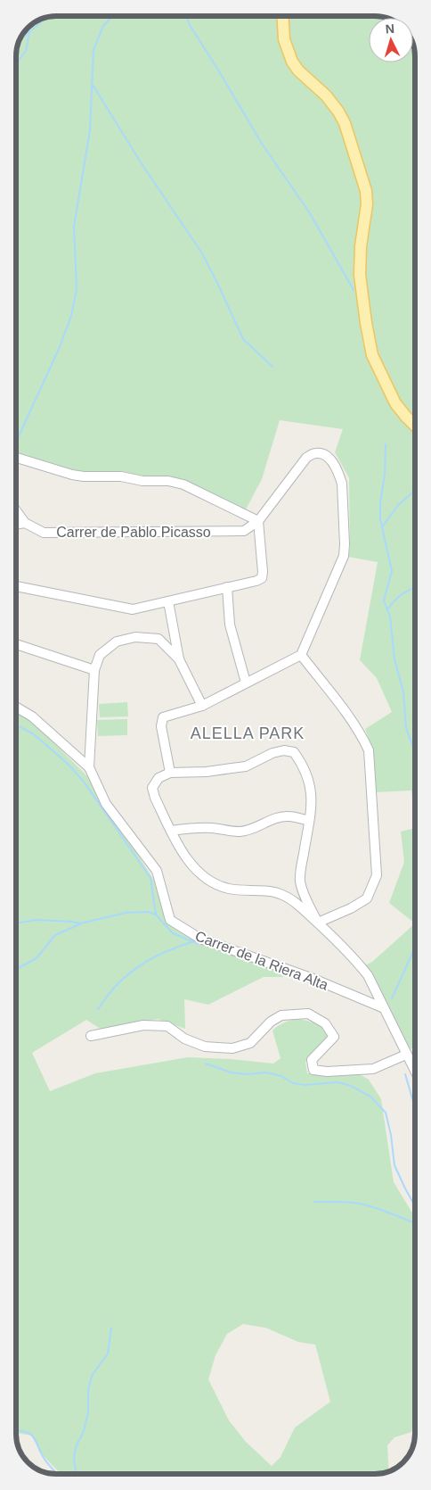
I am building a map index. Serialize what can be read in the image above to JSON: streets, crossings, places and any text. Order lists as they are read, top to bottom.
{
  "streets": {
    "street": ["Carrer de Pablo Picasso", "Carrer de la Riera Alta"]
  },
  "districts": ["ALELLA PARK"],
  "north": "top"
}
